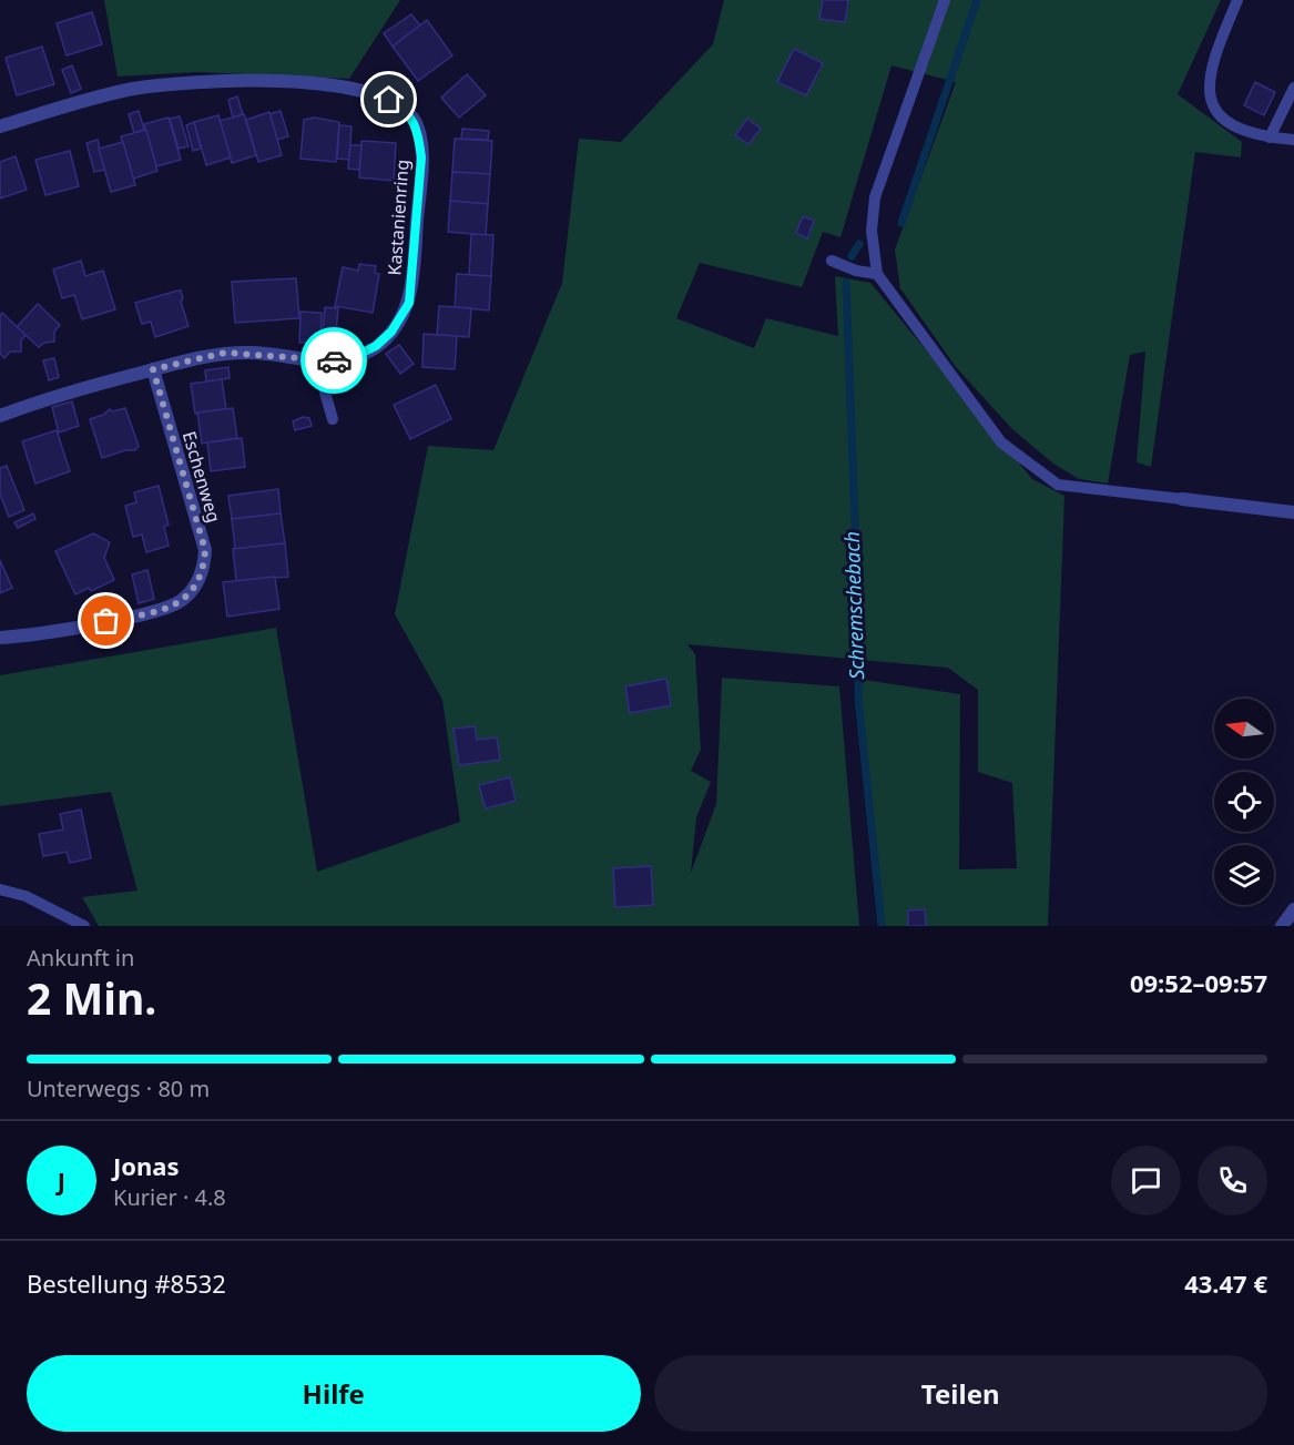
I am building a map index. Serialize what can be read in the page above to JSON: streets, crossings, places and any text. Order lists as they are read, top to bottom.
{
  "streets": {
    "street": ["Kastanienring", "Eschenweg"]
  },
  "crossings": [
    ["Kastanienring", "Eschenweg"]
  ],
  "water": ["Schremschebach"],
  "north": "left",
  "page": {
    "heading": ["2 Min.", "Ankunft in", "09:52–09:57"],
    "panel": [
      "Jonas",
      "Kurier · 4.8",
      "Bestellung #8532",
      "43.47 €"
    ],
    "bar": "Unterwegs · 80 m",
    "round": "J",
    "buttons": ["Hilfe", "Teilen"]
  }
}
